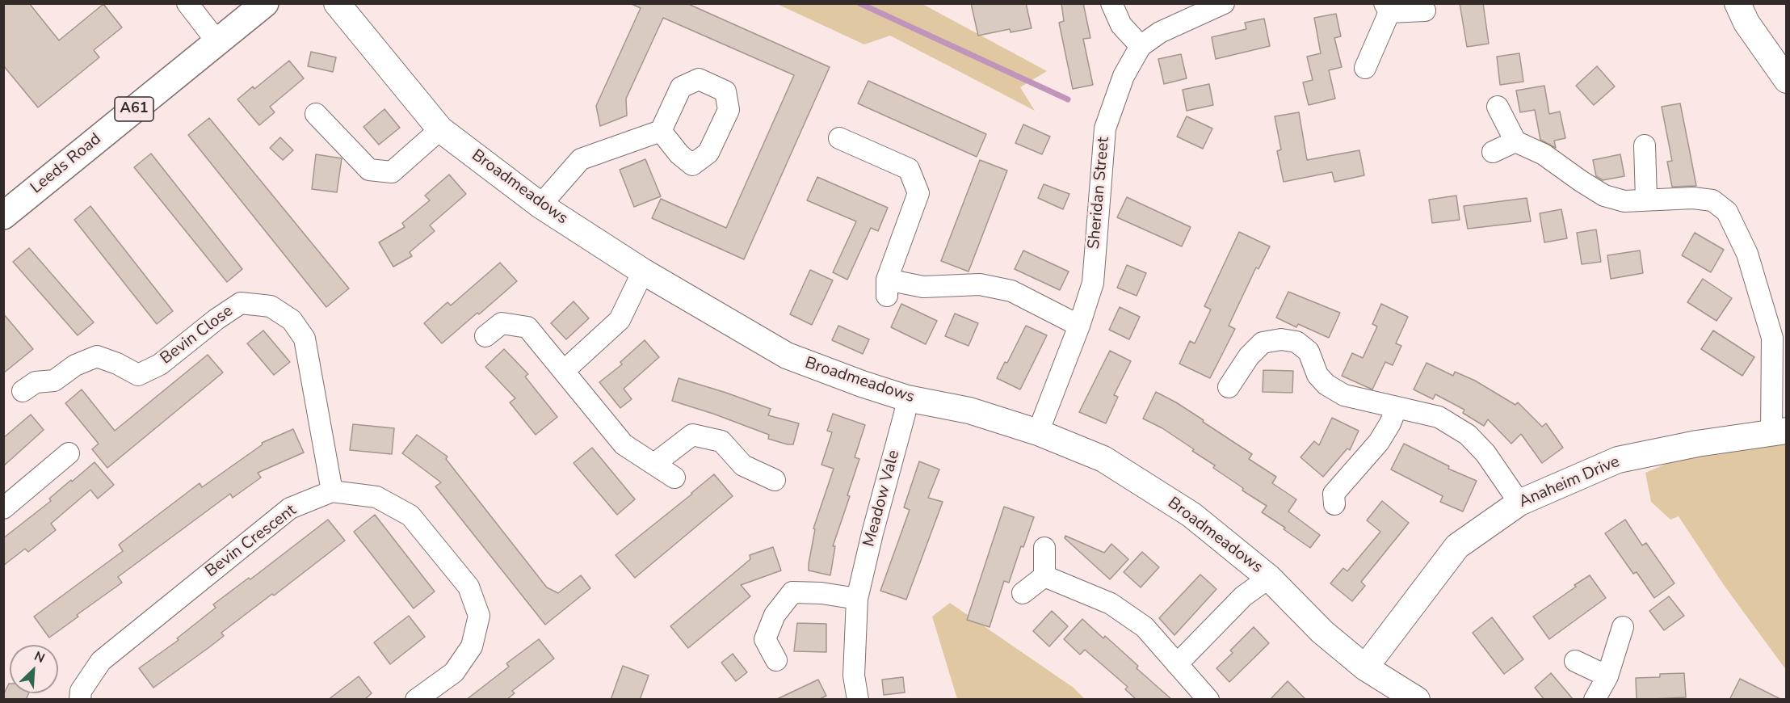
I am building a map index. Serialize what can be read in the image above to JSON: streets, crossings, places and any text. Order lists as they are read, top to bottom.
{
  "streets": {
    "main road": ["A61", "Leeds Road"],
    "street": [
      "Broadmeadows",
      "Sheridan Street",
      "Bevin Close",
      "Anaheim Drive",
      "Meadow Vale",
      "Bevin Crescent"
    ]
  },
  "crossings": [
    ["Broadmeadows", "Sheridan Street"],
    ["Broadmeadows", "Anaheim Drive"],
    ["Broadmeadows", "Meadow Vale"],
    ["Bevin Close", "Bevin Crescent"]
  ],
  "north": "top right"
}
